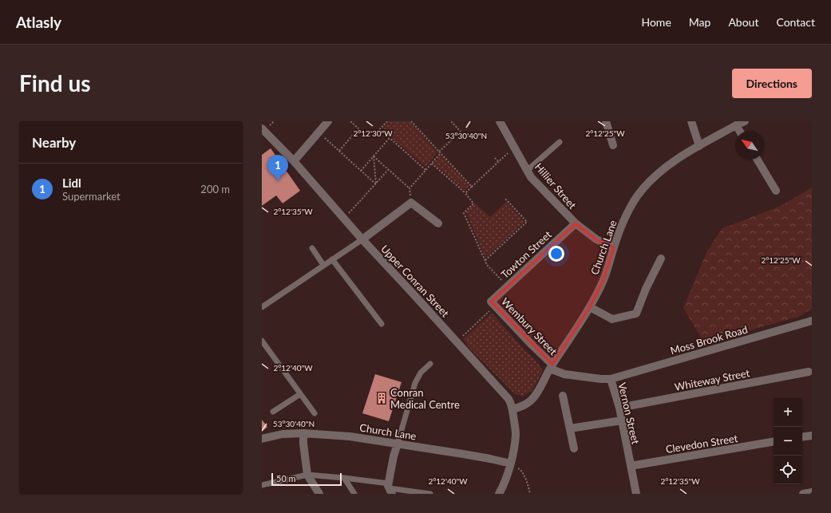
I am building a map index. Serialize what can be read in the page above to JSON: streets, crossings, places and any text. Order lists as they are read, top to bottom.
{
  "streets": {
    "street": [
      "Hillier Street",
      "Church Lane",
      "Towton Street",
      "Upper Conran Street",
      "Wembury Street",
      "Moss Brook Road",
      "Whiteway Street",
      "Vernon Street",
      "Clevedon Street"
    ]
  },
  "crossings": [
    ["Hillier Street", "Church Lane"],
    ["Hillier Street", "Towton Street"],
    ["Church Lane", "Upper Conran Street"],
    ["Church Lane", "Wembury Street"],
    ["Church Lane", "Vernon Street"],
    ["Towton Street", "Wembury Street"],
    ["Wembury Street", "Vernon Street"],
    ["Moss Brook Road", "Vernon Street"],
    ["Whiteway Street", "Vernon Street"],
    ["Vernon Street", "Clevedon Street"]
  ],
  "places": {
    "building": ["Conran Medical Centre"]
  },
  "scale_bar": "50 m",
  "north": "top left",
  "page": {
    "header": "Atlasly",
    "nav": [
      "Home",
      "Map",
      "About",
      "Contact"
    ],
    "buttons": "Directions",
    "title": "Find us",
    "heading": "Nearby",
    "pins": "1",
    "list": [
      {
        "mark": "1",
        "name": "Lidl",
        "note": "Supermarket",
        "value": "200 m"
      }
    ],
    "map_buttons": ["+", "−"],
    "scale": "50 m"
  },
  "coordinates": [
    "2°12'30\"W",
    "2°12'25\"W",
    "53°30'40\"N",
    "2°12'35\"W",
    "2°12'40\"W"
  ]
}
